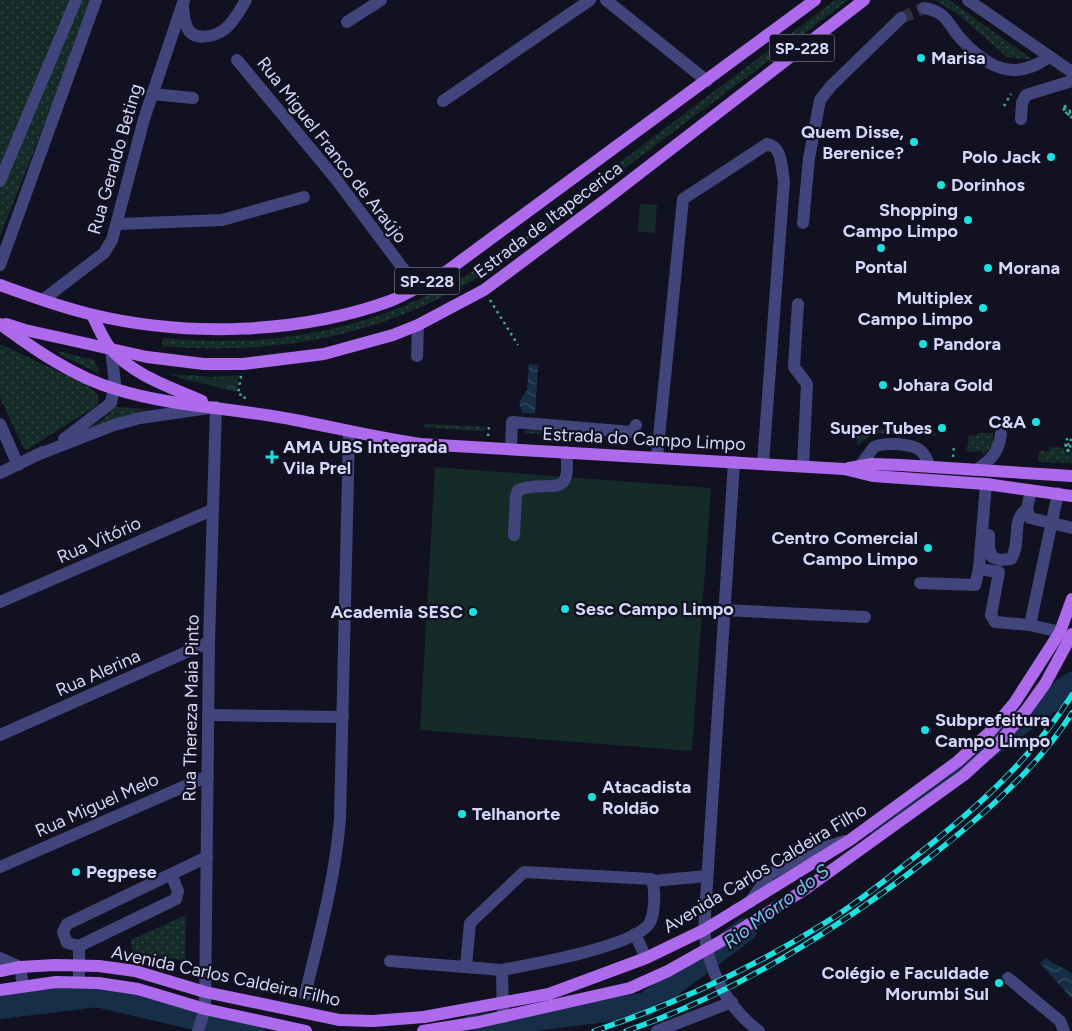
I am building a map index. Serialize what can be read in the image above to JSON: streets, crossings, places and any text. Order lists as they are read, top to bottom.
{
  "streets": {
    "main road": [
      "SP-228",
      "Estrada de Itapecerica",
      "Estrada do Campo Limpo",
      "Avenida Carlos Caldeira Filho"
    ],
    "street": [
      "Rua Miguel Franco de Araújo",
      "Rua Geraldo Beting",
      "Rua Vitório",
      "Rua Alerina",
      "Rua Thereza Maia Pinto",
      "Rua Miguel Melo"
    ]
  },
  "crossings": [
    ["Rua Miguel Franco de Araújo", "Estrada de Itapecerica"],
    ["Rua Geraldo Beting", "Estrada de Itapecerica"],
    ["Estrada de Itapecerica", "Estrada do Campo Limpo"],
    ["Estrada do Campo Limpo", "Rua Thereza Maia Pinto"],
    ["Rua Vitório", "Rua Thereza Maia Pinto"],
    ["Rua Alerina", "Rua Thereza Maia Pinto"],
    ["Rua Thereza Maia Pinto", "Rua Miguel Melo"],
    ["Rua Thereza Maia Pinto", "Avenida Carlos Caldeira Filho"]
  ],
  "water": ["Rio Morro do S"],
  "places": {
    "other": [
      "Marisa",
      "Quem Disse, Berenice?",
      "Polo Jack",
      "Dorinhos",
      "Shopping Campo Limpo",
      "Pontal",
      "Morana",
      "Multiplex Campo Limpo",
      "Pandora",
      "Johara Gold",
      "C&A",
      "Super Tubes",
      "Centro Comercial Campo Limpo",
      "Sesc Campo Limpo",
      "Academia SESC",
      "Subprefeitura Campo Limpo",
      "Atacadista Roldão",
      "Telhanorte",
      "Pegpese",
      "Colégio e Faculdade Morumbi Sul"
    ],
    "health": ["AMA UBS Integrada Vila Prel"]
  }
}
